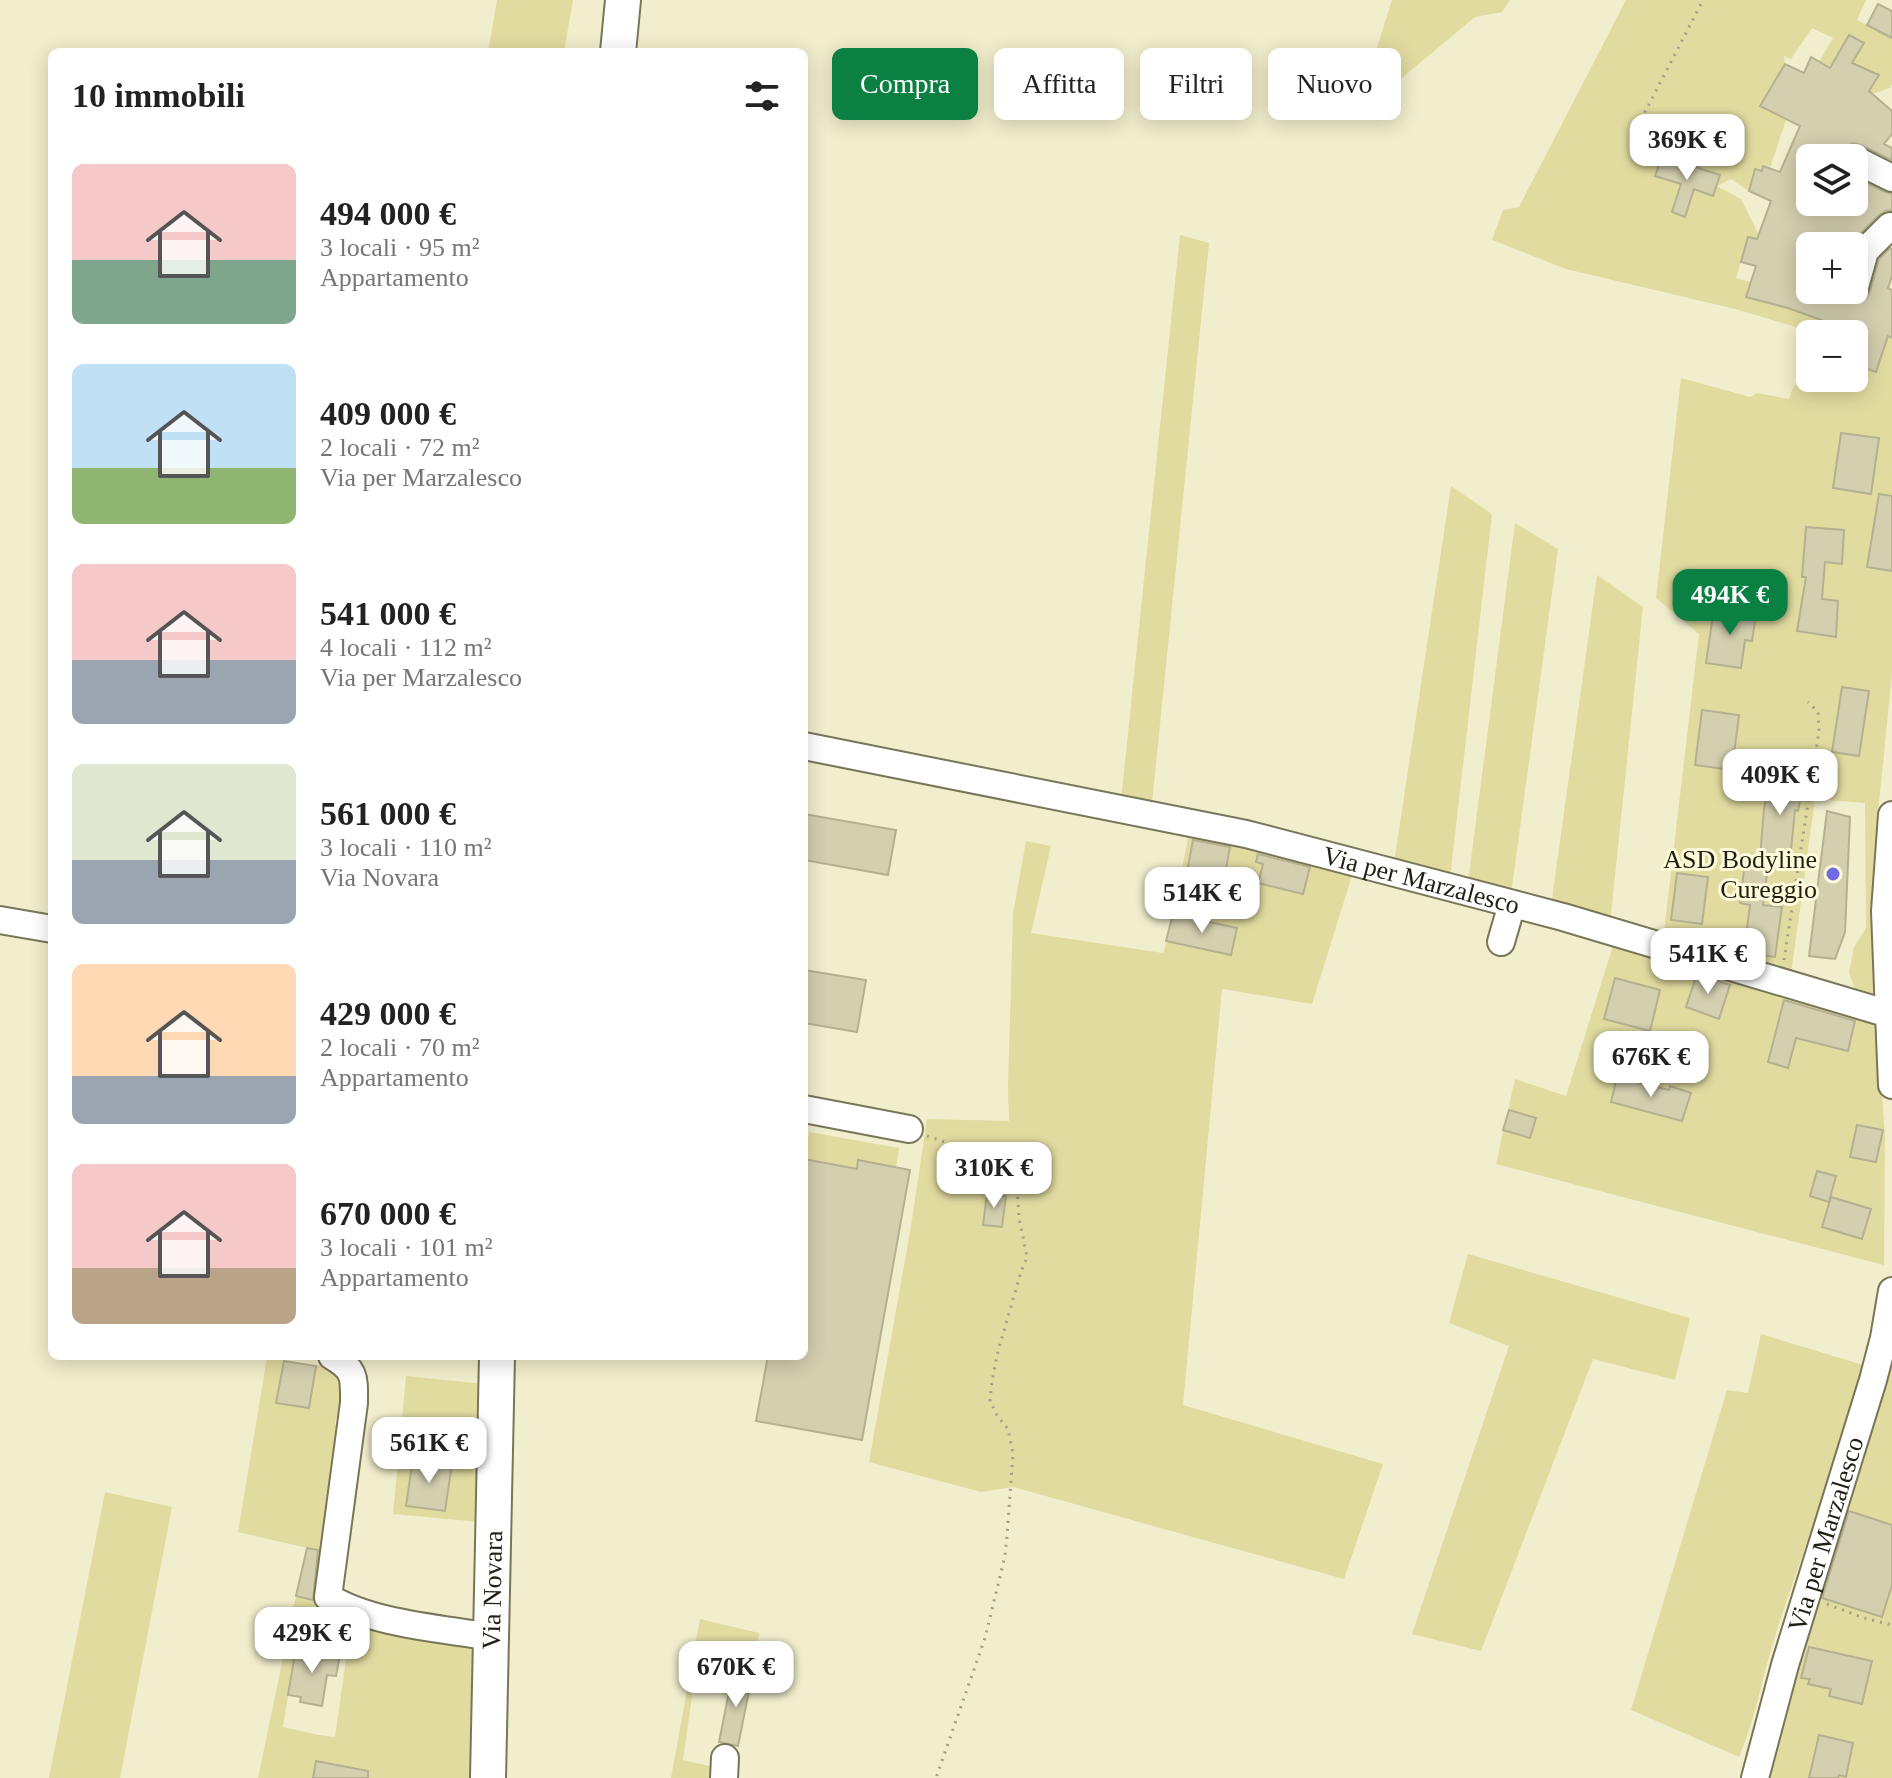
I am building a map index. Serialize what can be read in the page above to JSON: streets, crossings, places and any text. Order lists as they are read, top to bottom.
{
  "streets": {
    "main road": ["Via Novara"],
    "street": ["Via per Marzalesco"]
  },
  "places": ["ASD Bodyline Cureggio"],
  "page": {
    "chip": [
      "Compra",
      "Affitta",
      "Filtri",
      "Nuovo"
    ],
    "heading": "10 immobili",
    "price": [
      "369K €",
      "494K €",
      "409K €",
      "514K €",
      "541K €",
      "676K €",
      "310K €",
      "561K €",
      "429K €",
      "670K €"
    ],
    "map_buttons": ["+", "−"],
    "list": [
      {
        "name": "494 000 €",
        "note": "3 locali · 95 m² · Appartamento"
      },
      {
        "name": "409 000 €",
        "note": "2 locali · 72 m² · Via per Marzalesco"
      },
      {
        "name": "541 000 €",
        "note": "4 locali · 112 m² · Via per Marzalesco"
      },
      {
        "name": "561 000 €",
        "note": "3 locali · 110 m² · Via Novara"
      },
      {
        "name": "429 000 €",
        "note": "2 locali · 70 m² · Appartamento"
      },
      {
        "name": "670 000 €",
        "note": "3 locali · 101 m² · Appartamento"
      }
    ]
  }
}
